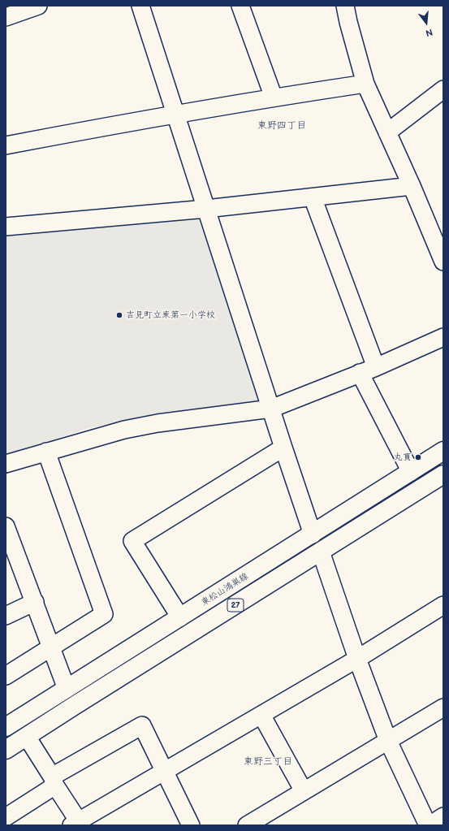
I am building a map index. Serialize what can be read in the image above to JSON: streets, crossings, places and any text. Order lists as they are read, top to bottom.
{
  "streets": {
    "main road": ["東松山鴻巣線", "27"]
  },
  "districts": ["東野四丁目", "東野三丁目"],
  "places": ["吉見町立東第一小学校", "丸貫"],
  "north": "bottom"
}
